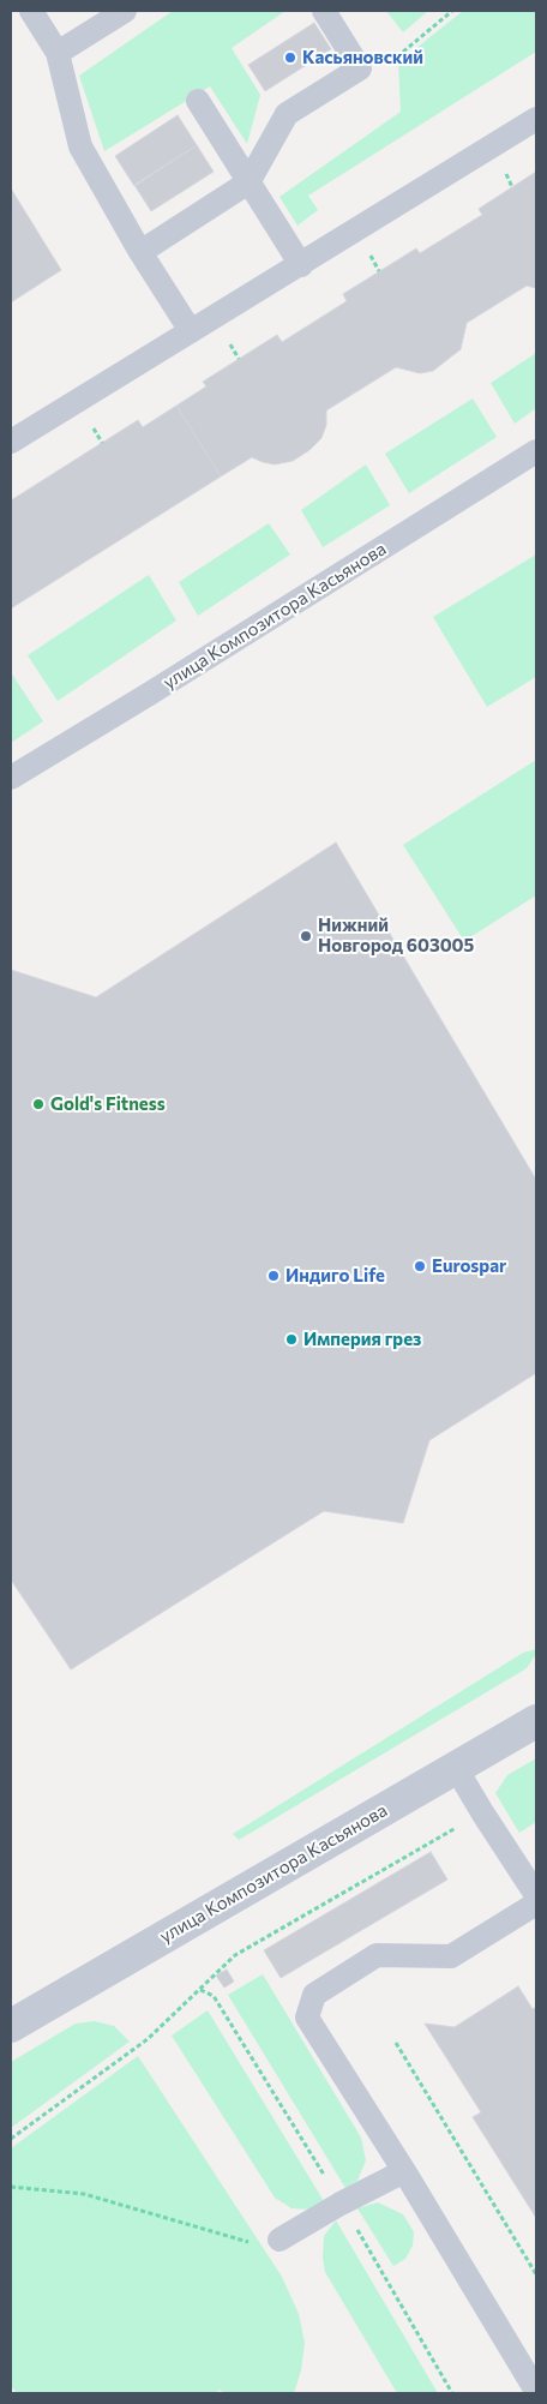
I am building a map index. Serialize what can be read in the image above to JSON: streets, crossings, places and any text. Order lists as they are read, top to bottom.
{
  "streets": {
    "street": ["улица Композитора Касьянова"]
  },
  "places": [
    "Касьяновский",
    "Нижний Новгород 603005",
    "Gold's Fitness",
    "Eurospar",
    "Индиго Life",
    "Империя грез"
  ]
}
